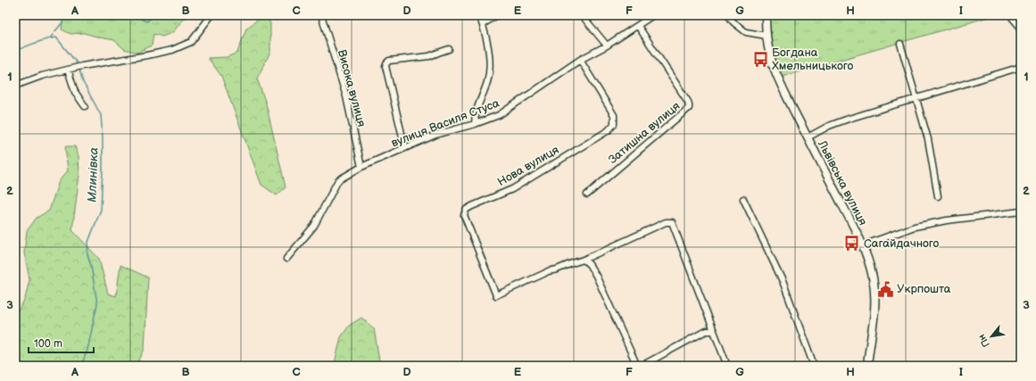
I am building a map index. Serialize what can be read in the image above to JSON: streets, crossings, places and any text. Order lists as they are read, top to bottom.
{
  "streets": {
    "main road": ["Львівська вулиця"],
    "street": [
      "Висока вулиця",
      "вулиця Василя Стуса",
      "Затишна вулиця",
      "Нова вулиця"
    ]
  },
  "crossings": [
    ["Висока вулиця", "вулиця Василя Стуса"],
    ["вулиця Василя Стуса", "Затишна вулиця"],
    ["вулиця Василя Стуса", "Нова вулиця"]
  ],
  "water": ["Млинівка"],
  "places": {
    "bus stop": ["Богдана Хмельницького", "Сагайдачного"],
    "public building": ["Укрпошта"]
  },
  "scale_bar": "100 m",
  "north": "bottom left",
  "grid": {
    "columns": [
      "A",
      "B",
      "C",
      "D",
      "E",
      "F",
      "G",
      "H",
      "I"
    ],
    "rows": ["1", "2", "3"]
  }
}
